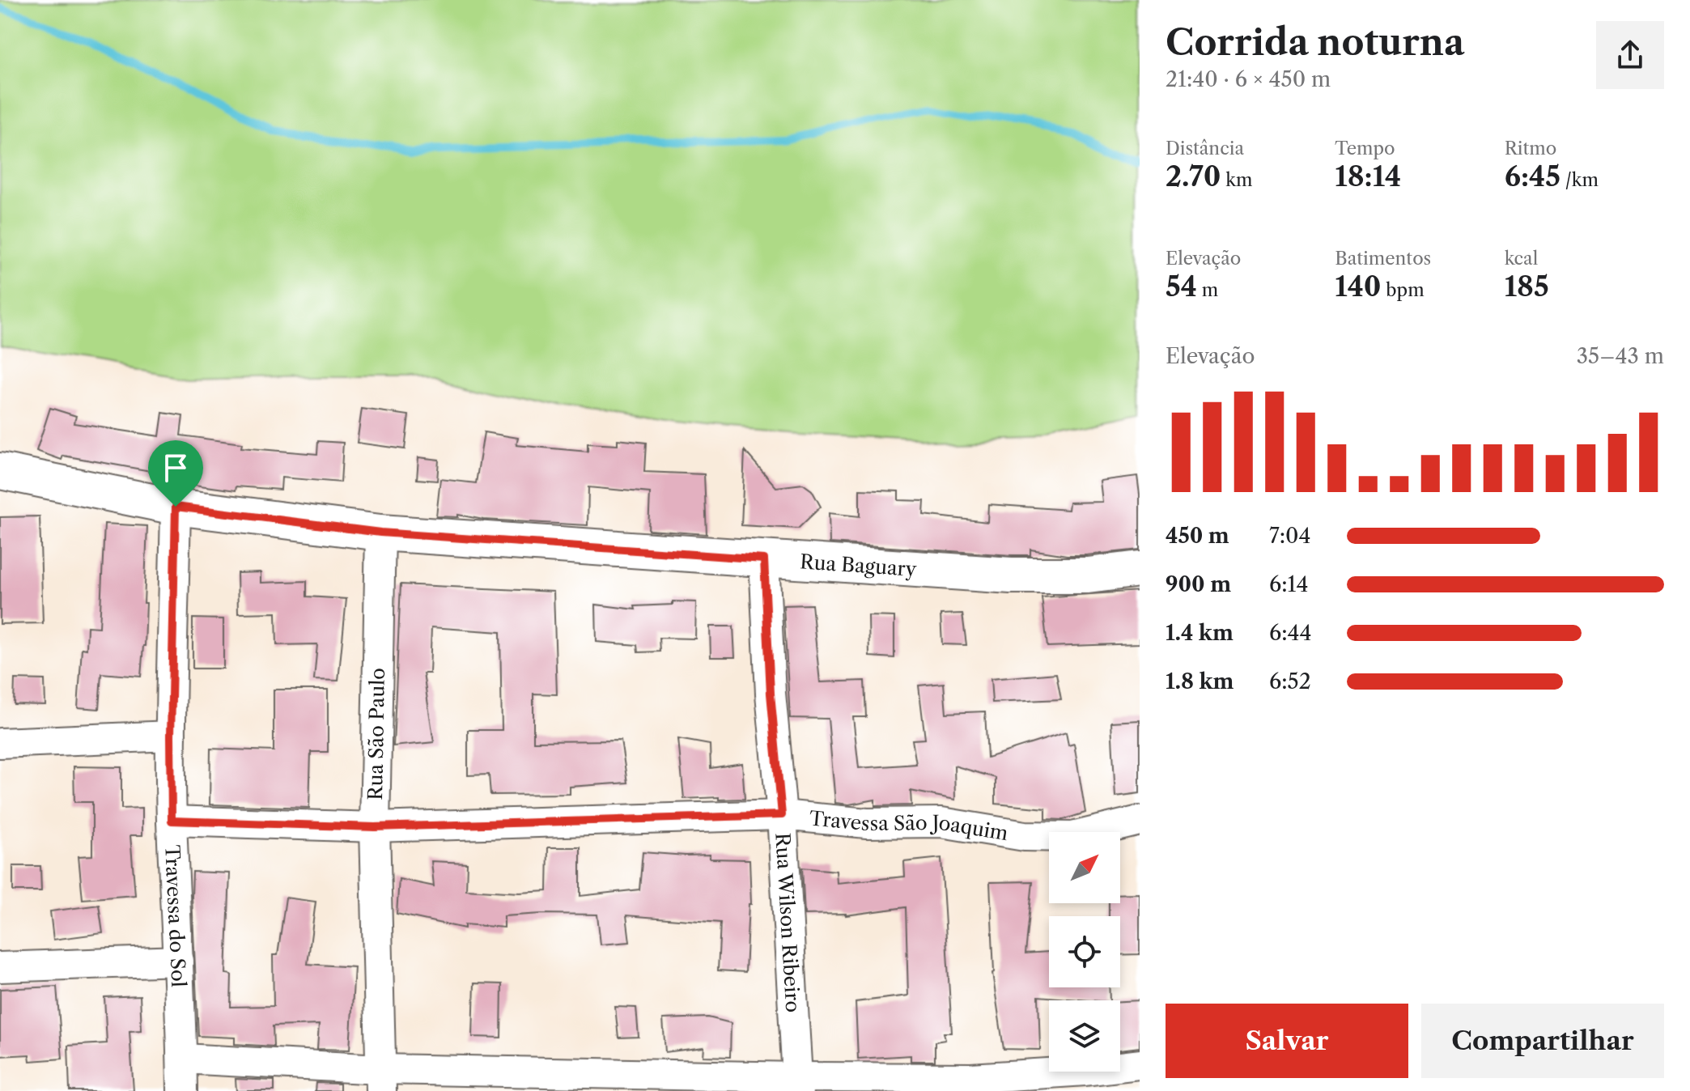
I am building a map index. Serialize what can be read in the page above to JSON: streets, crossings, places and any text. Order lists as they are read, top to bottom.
{
  "streets": {
    "street": [
      "Rua Baguary",
      "Rua São Paulo",
      "Travessa São Joaquim",
      "Travessa do Sol",
      "Rua Wilson Ribeiro"
    ]
  },
  "crossings": [
    ["Rua Baguary", "Rua São Paulo"],
    ["Rua Baguary", "Travessa do Sol"],
    ["Rua Baguary", "Rua Wilson Ribeiro"],
    ["Rua São Paulo", "Travessa São Joaquim"],
    ["Travessa São Joaquim", "Travessa do Sol"],
    ["Travessa São Joaquim", "Rua Wilson Ribeiro"]
  ],
  "north": "top right",
  "page": {
    "heading": ["Corrida noturna", "21:40 · 6 × 450 m"],
    "stats": [
      ["Distância", "2.70 km"],
      ["Tempo", "18:14"],
      ["Ritmo", "6:45 /km"],
      ["Elevação", "54 m"],
      ["Batimentos", "140 bpm"],
      ["kcal", "185"]
    ],
    "chart": ["Elevação", "35–43 m"],
    "list": [
      {
        "name": "450 m",
        "note": "7:04"
      },
      {
        "name": "900 m",
        "note": "6:14"
      },
      {
        "name": "1.4 km",
        "note": "6:44"
      },
      {
        "name": "1.8 km",
        "note": "6:52"
      }
    ],
    "buttons": ["Salvar", "Compartilhar"]
  }
}
